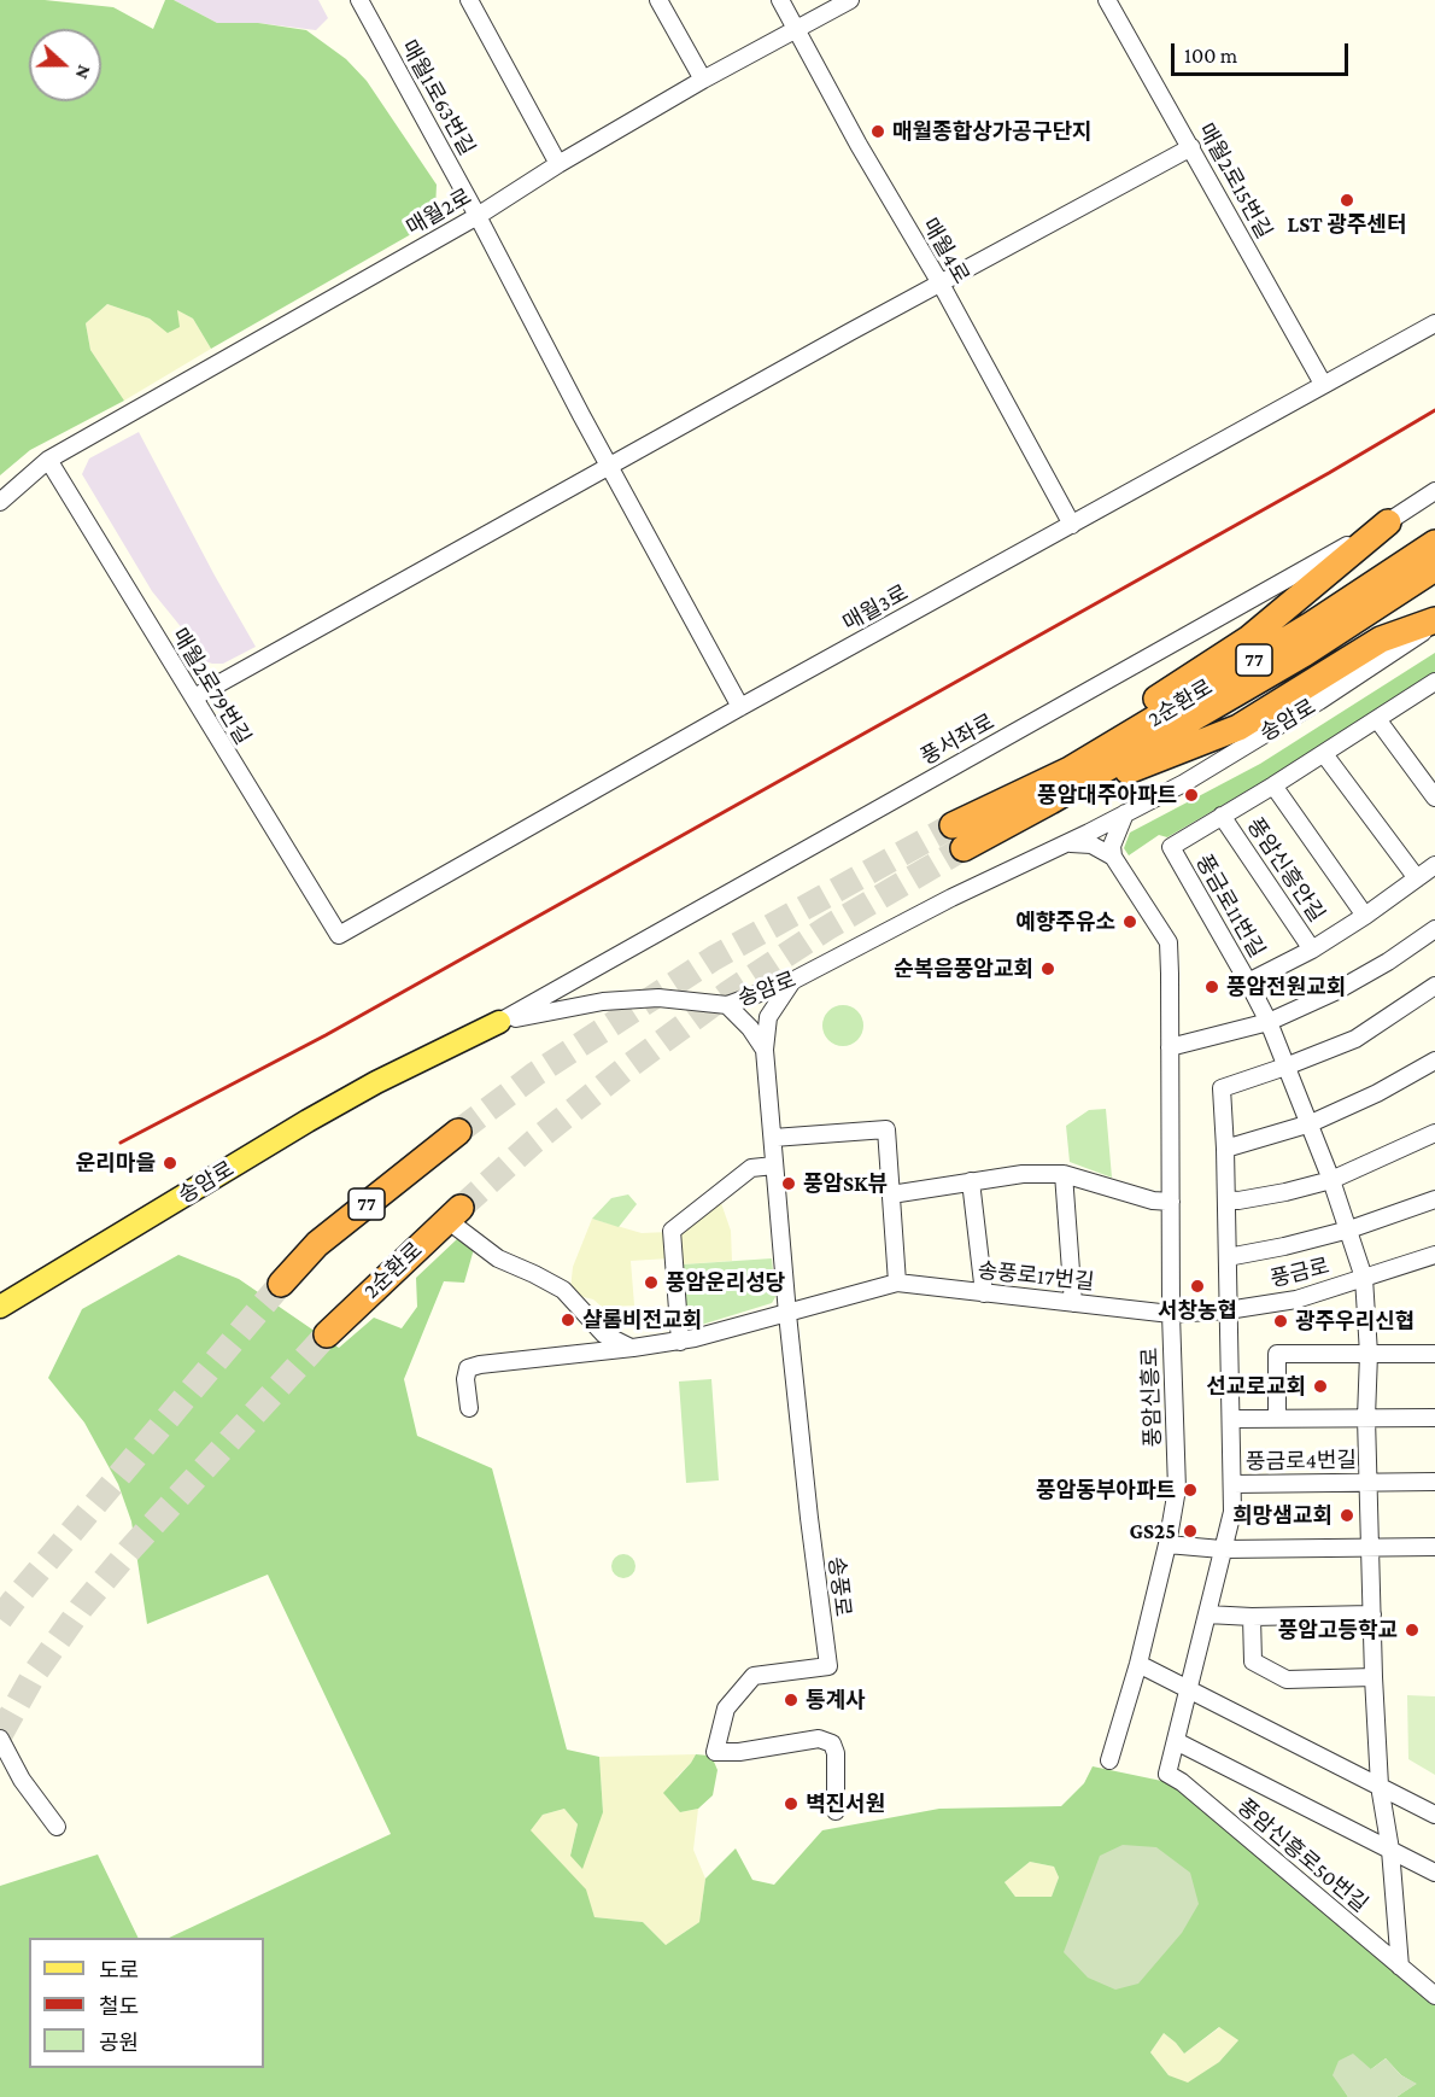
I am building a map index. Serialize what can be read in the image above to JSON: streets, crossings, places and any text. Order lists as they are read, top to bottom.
{
  "streets": {
    "highway": ["77", "2순환로"],
    "main road": ["송암로"],
    "street": [
      "매월1로63번길",
      "매월2로15번길",
      "매월2로",
      "매월4로",
      "매월3로",
      "매월2로79번길",
      "풍서좌로",
      "풍암신흥안길",
      "풍금로11번길",
      "풍금로",
      "송풍로17번길",
      "풍암신흥로",
      "풍금로4번길",
      "송풍로",
      "풍암신흥로50번길"
    ]
  },
  "crossings": [
    ["매월1로63번길", "매월2로"],
    ["매월1로63번길", "매월3로"],
    ["매월2로15번길", "매월3로"],
    ["매월2로", "매월4로"],
    ["매월2로", "매월2로79번길"],
    ["매월4로", "매월3로"],
    ["매월3로", "매월2로79번길"],
    ["2순환로", "풍서좌로"],
    ["송암로", "풍서좌로"],
    ["송암로", "송풍로"],
    ["풍암신흥안길", "풍금로11번길"],
    ["풍금로11번길", "풍금로"],
    ["풍금로11번길", "풍금로4번길"],
    ["풍금로11번길", "풍암신흥로50번길"],
    ["풍금로", "송풍로17번길"],
    ["풍금로", "풍암신흥로"],
    ["풍금로", "풍금로4번길"],
    ["송풍로17번길", "풍암신흥로"],
    ["송풍로17번길", "송풍로"],
    ["풍금로4번길", "풍암신흥로50번길"]
  ],
  "places": [
    "매월종합상가공구단지",
    "LST 광주센터",
    "풍암대주아파트",
    "예향주유소",
    "순복음풍암교회",
    "풍암전원교회",
    "운리마을",
    "풍암SK뷰",
    "풍암운리성당",
    "서창농협",
    "샬롬비전교회",
    "광주우리신협",
    "선교로교회",
    "풍암동부아파트",
    "희망샘교회",
    "GS25",
    "풍암고등학교",
    "통계사",
    "벽진서원"
  ],
  "legend": ["도로", "철도", "공원"],
  "scale_bar": "100 m",
  "north": "right"
}
